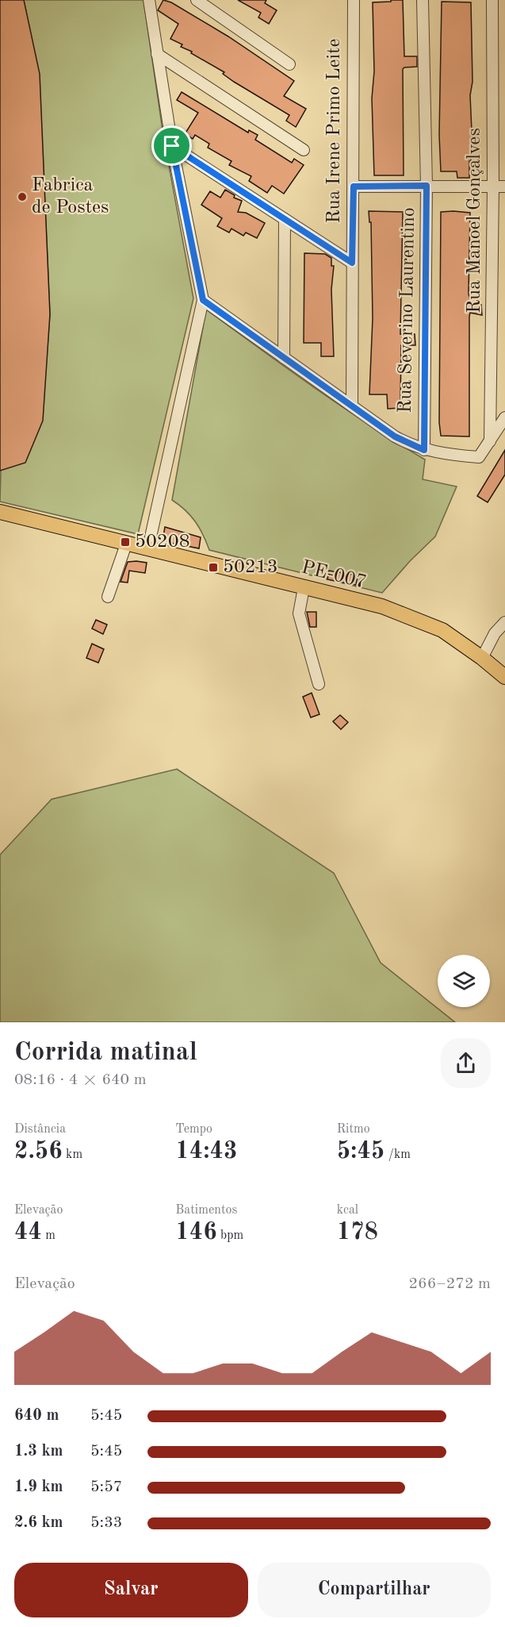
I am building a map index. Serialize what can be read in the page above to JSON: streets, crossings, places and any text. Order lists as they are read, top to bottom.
{
  "streets": {
    "main road": ["PE-007"],
    "street": ["Rua Irene Primo Leite", "Rua Manoel Gonçalves", "Rua Severino Laurentino"]
  },
  "places": {
    "other": ["Fabrica de Postes"],
    "transit": ["50208", "50213"]
  },
  "page": {
    "heading": ["Corrida matinal", "08:16 · 4 × 640 m"],
    "stats": [
      ["Distância", "2.56 km"],
      ["Tempo", "14:43"],
      ["Ritmo", "5:45 /km"],
      ["Elevação", "44 m"],
      ["Batimentos", "146 bpm"],
      ["kcal", "178"]
    ],
    "chart": ["Elevação", "266–272 m"],
    "list": [
      {
        "name": "640 m",
        "note": "5:45"
      },
      {
        "name": "1.3 km",
        "note": "5:45"
      },
      {
        "name": "1.9 km",
        "note": "5:57"
      },
      {
        "name": "2.6 km",
        "note": "5:33"
      }
    ],
    "buttons": ["Salvar", "Compartilhar"]
  }
}
